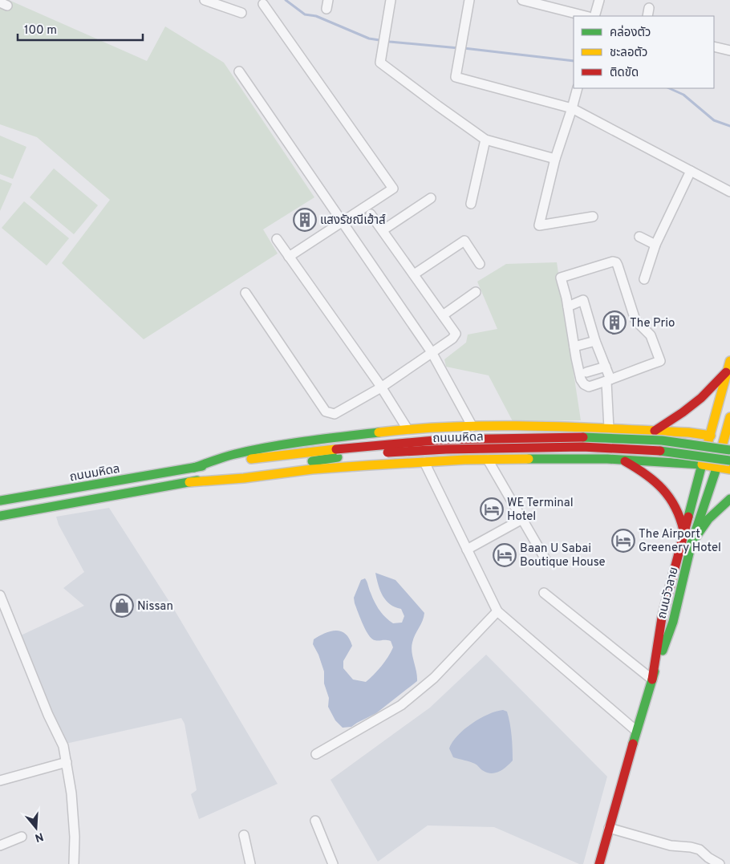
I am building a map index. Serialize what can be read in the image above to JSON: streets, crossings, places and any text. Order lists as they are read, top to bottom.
{
  "streets": {
    "main road": ["ถนนมหิดล", "ถนนวัวลาย"]
  },
  "crossings": [
    ["ถนนมหิดล", "ถนนวัวลาย"]
  ],
  "places": {
    "building": ["แสงรัชณีเฮ้าส์", "The Prio"],
    "hotel": ["WE Terminal Hotel", "The Airport Greenery Hotel", "Baan U Sabai Boutique House"],
    "shop": ["Nissan"]
  },
  "legend": ["คล่องตัว", "ชะลอตัว", "ติดขัด"],
  "scale_bar": "100 m",
  "north": "bottom"
}
